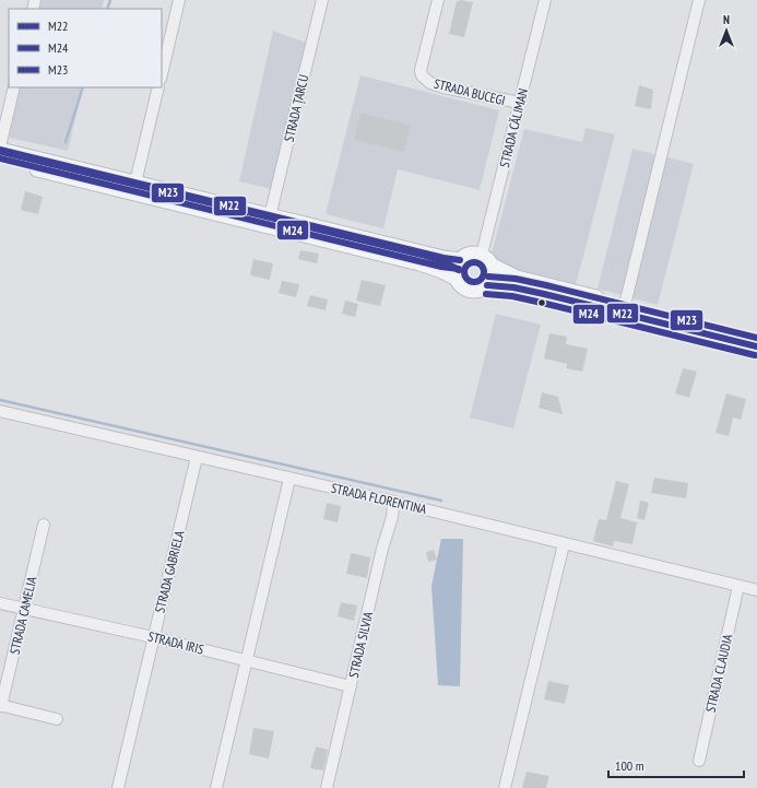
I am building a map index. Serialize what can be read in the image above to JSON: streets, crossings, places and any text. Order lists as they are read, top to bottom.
{
  "streets": {
    "street": [
      "STRADA BUCEGI",
      "STRADA ȚARCU",
      "STRADA CĂLIMAN",
      "STRADA FLORENTINA",
      "STRADA GABRIELA",
      "STRADA CAMELIA",
      "STRADA IRIS",
      "STRADA SILVIA",
      "STRADA CLAUDIA"
    ]
  },
  "crossings": [
    ["STRADA BUCEGI", "STRADA CĂLIMAN"],
    ["STRADA FLORENTINA", "STRADA GABRIELA"],
    ["STRADA FLORENTINA", "STRADA SILVIA"],
    ["STRADA FLORENTINA", "STRADA CLAUDIA"],
    ["STRADA GABRIELA", "STRADA IRIS"],
    ["STRADA CAMELIA", "STRADA IRIS"],
    ["STRADA IRIS", "STRADA SILVIA"]
  ],
  "lines": ["transit line M22", "transit line M23", "transit line M24"],
  "legend": ["M22", "M24", "M23"],
  "scale_bar": "100 m",
  "north": "top"
}
